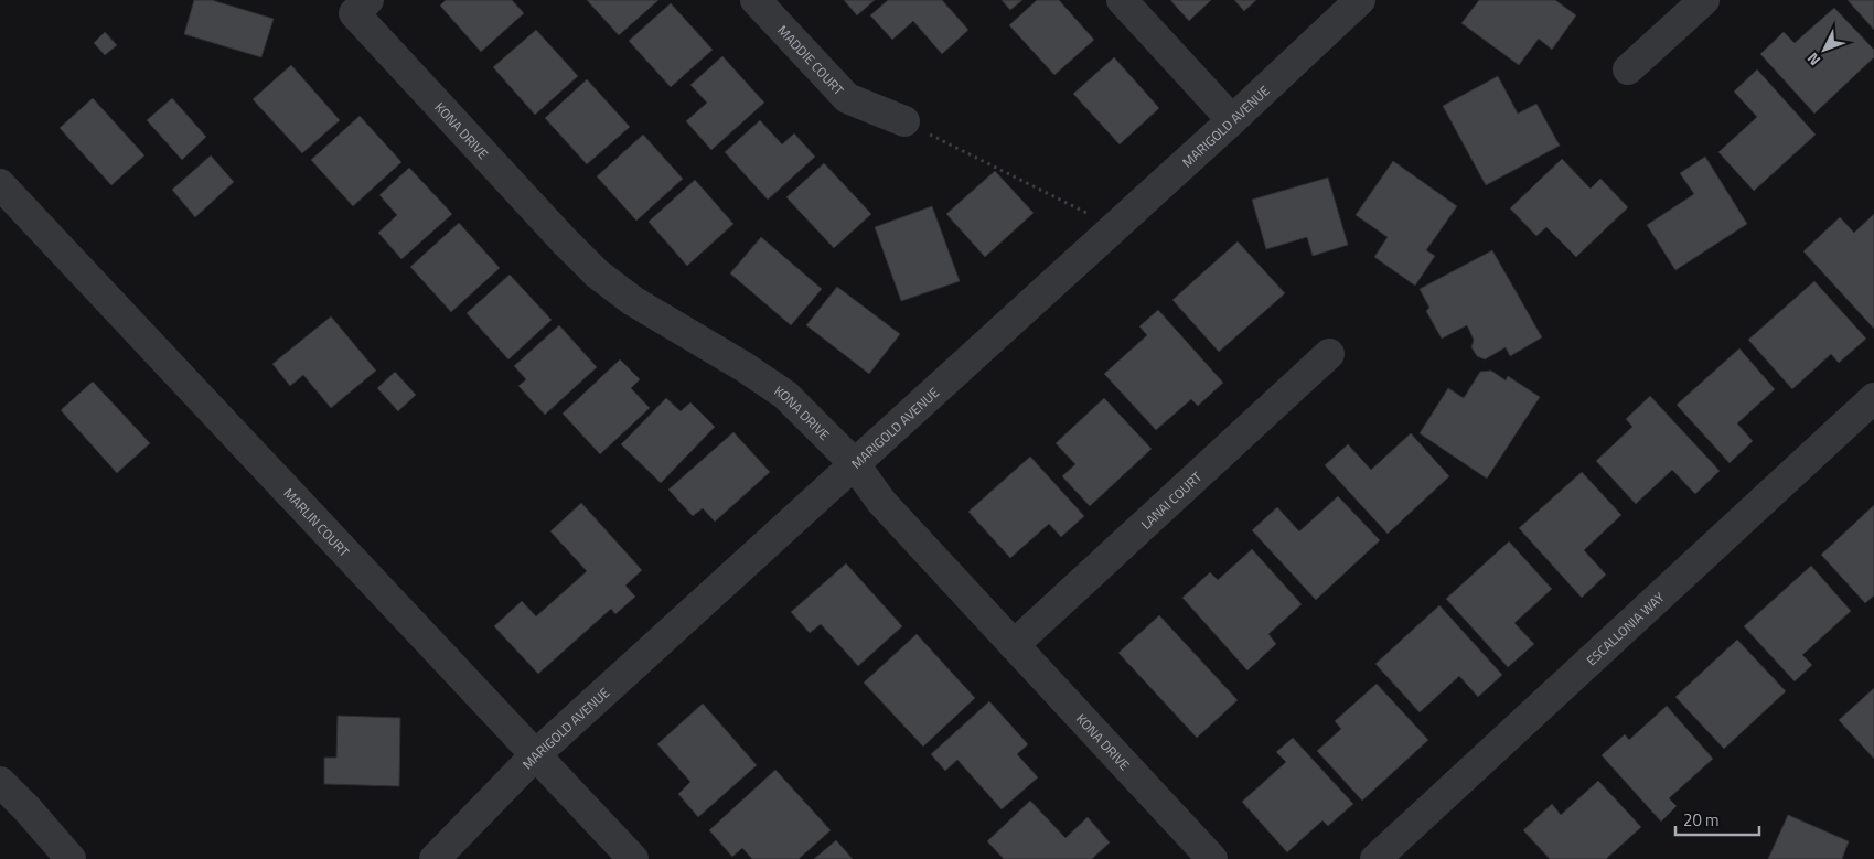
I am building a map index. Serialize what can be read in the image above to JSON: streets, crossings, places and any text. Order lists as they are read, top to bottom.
{
  "streets": {
    "street": [
      "MADDIE COURT",
      "MARIGOLD AVENUE",
      "KONA DRIVE",
      "LANAI COURT",
      "MARLIN COURT",
      "ESCALLONIA WAY"
    ]
  },
  "crossings": [
    ["MARIGOLD AVENUE", "KONA DRIVE"],
    ["MARIGOLD AVENUE", "MARLIN COURT"],
    ["KONA DRIVE", "LANAI COURT"]
  ],
  "scale_bar": "20 m",
  "north": "bottom left"
}
